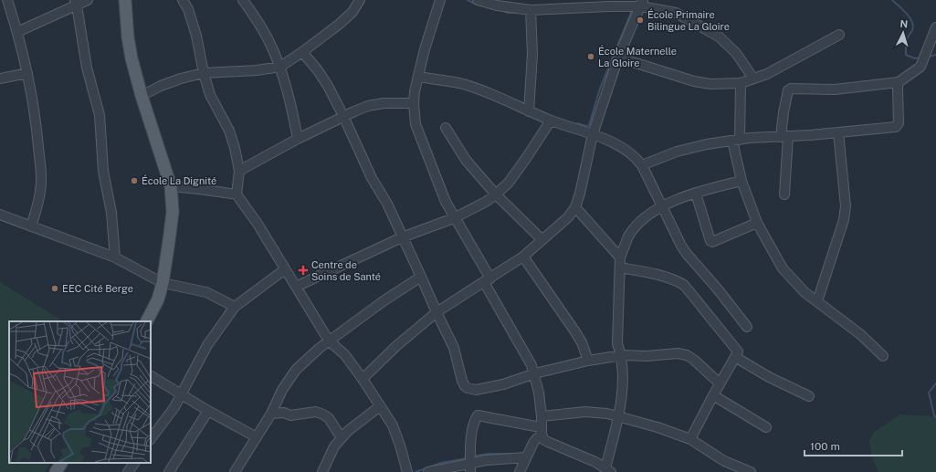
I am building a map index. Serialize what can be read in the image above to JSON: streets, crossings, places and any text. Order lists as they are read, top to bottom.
{
  "places": {
    "other": [
      "École Primaire Bilingue La Gloire",
      "École Maternelle La Gloire",
      "École La Dignité",
      "EEC Cité Berge"
    ],
    "health": ["Centre de Soins de Santé"]
  },
  "scale_bar": "100 m",
  "north": "top"
}
